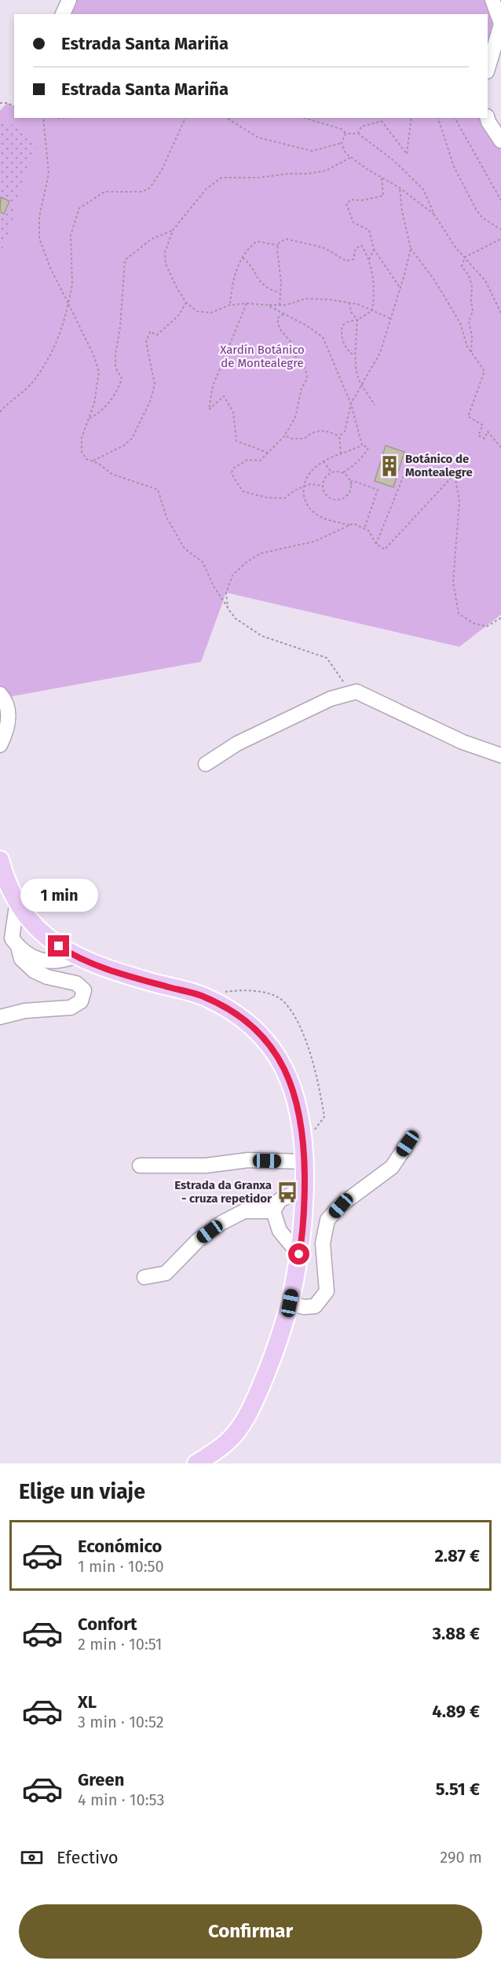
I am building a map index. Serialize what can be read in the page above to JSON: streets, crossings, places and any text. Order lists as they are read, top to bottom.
{
  "parks": ["Xardín Botánico de Montealegre"],
  "places": {
    "building": ["Botánico de Montealegre"],
    "bus stop": ["Estrada da Granxa - cruza repetidor"]
  },
  "page": {
    "banner": ["Estrada Santa Mariña", "Estrada Santa Mariña"],
    "bubble": "1 min",
    "heading": "Elige un viaje",
    "list": [
      {
        "name": "Económico",
        "note": "1 min · 10:50",
        "value": "2.87 €"
      },
      {
        "name": "Confort",
        "note": "2 min · 10:51",
        "value": "3.88 €"
      },
      {
        "name": "XL",
        "note": "3 min · 10:52",
        "value": "4.89 €"
      },
      {
        "name": "Green",
        "note": "4 min · 10:53",
        "value": "5.51 €"
      }
    ],
    "pay": ["Efectivo", "290 m"],
    "buttons": "Confirmar"
  }
}
